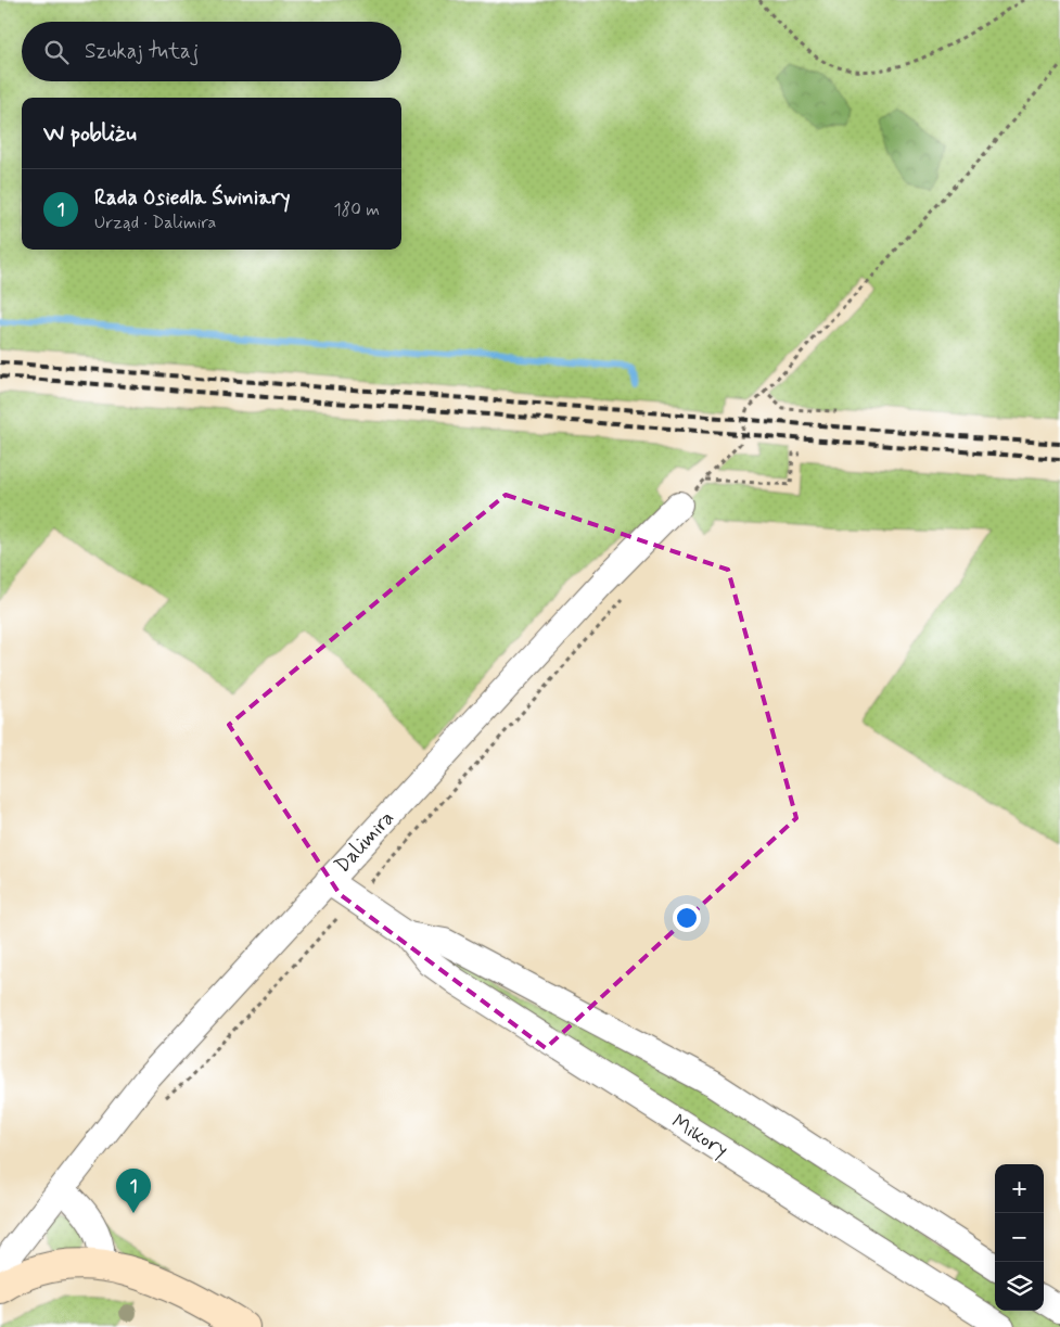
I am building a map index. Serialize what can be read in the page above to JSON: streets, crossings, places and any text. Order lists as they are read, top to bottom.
{
  "streets": {
    "street": ["Dalimira", "Mikory"]
  },
  "crossings": [
    ["Dalimira", "Mikory"]
  ],
  "page": {
    "search": "Szukaj tutaj",
    "heading": "W pobliżu",
    "list": [
      {
        "mark": "1",
        "name": "Rada Osiedla Świniary",
        "note": "Urząd · Dalimira",
        "value": "180 m"
      }
    ],
    "map_buttons": ["+", "−"],
    "pins": "1"
  }
}
